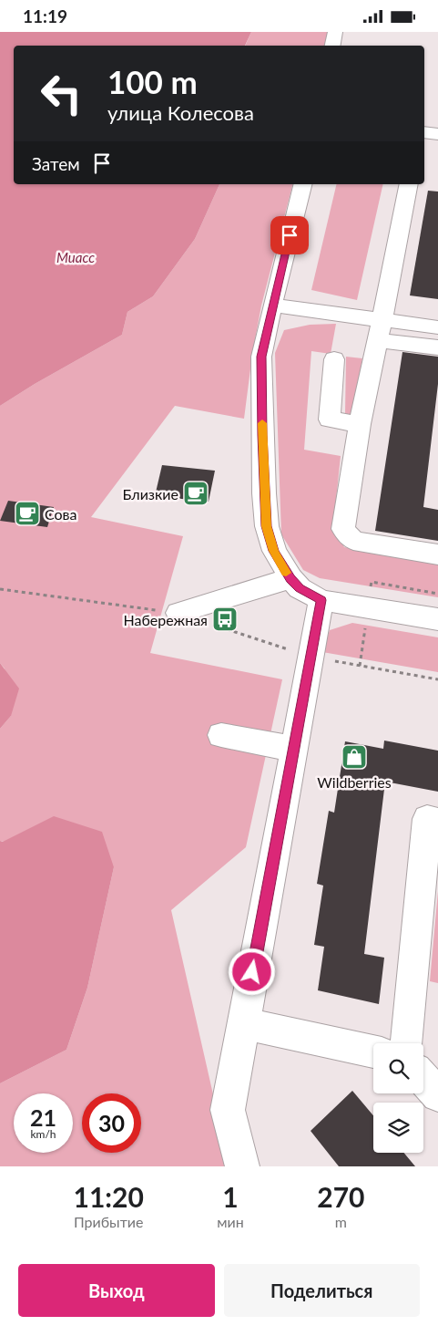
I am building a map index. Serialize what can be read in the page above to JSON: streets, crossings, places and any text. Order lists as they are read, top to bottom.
{
  "water": ["Миасс"],
  "places": {
    "cafe": ["Близкие", "Сова"],
    "bus stop": ["Набережная"],
    "shop": ["Wildberries"]
  },
  "page": {
    "status": "11:19",
    "turn": ["100 m", "улица Колесова"],
    "then": "Затем",
    "speed": "21 km/h",
    "limit": "30",
    "eta": [
      "11:20",
      "Прибытие",
      "1",
      "мин",
      "270",
      "m"
    ],
    "buttons": ["Выход", "Поделиться"]
  }
}
